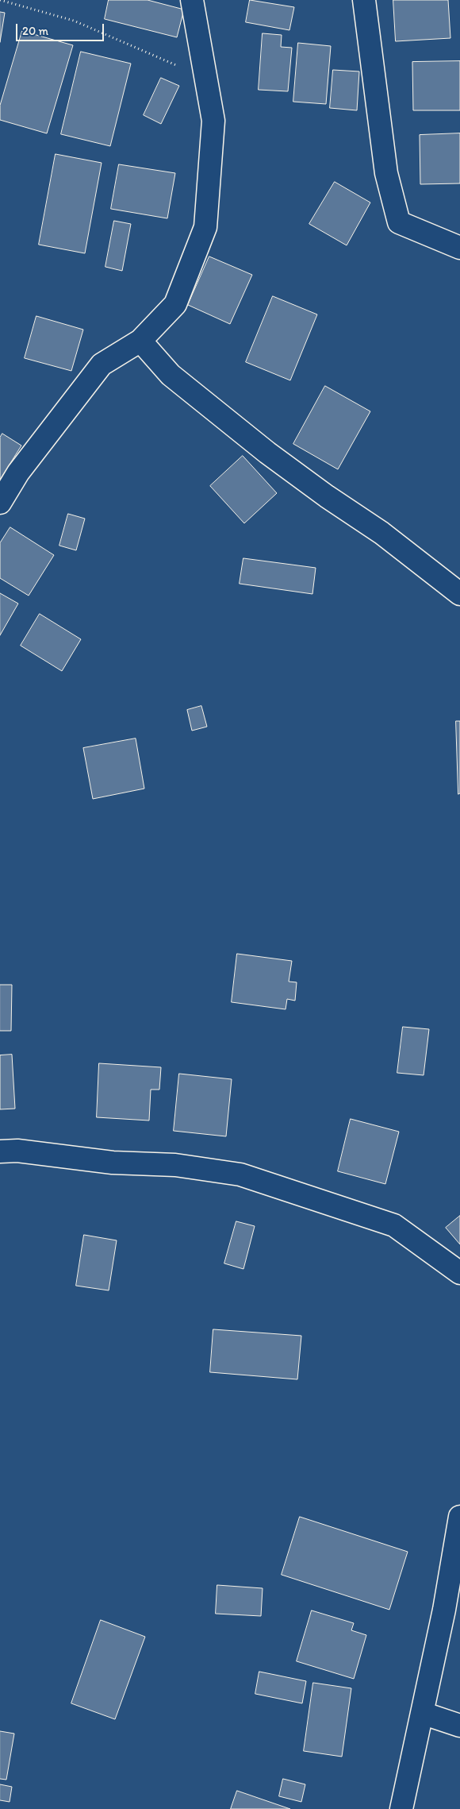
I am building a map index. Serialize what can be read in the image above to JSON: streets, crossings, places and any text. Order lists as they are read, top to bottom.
{
  "scale_bar": "20 m"
}
